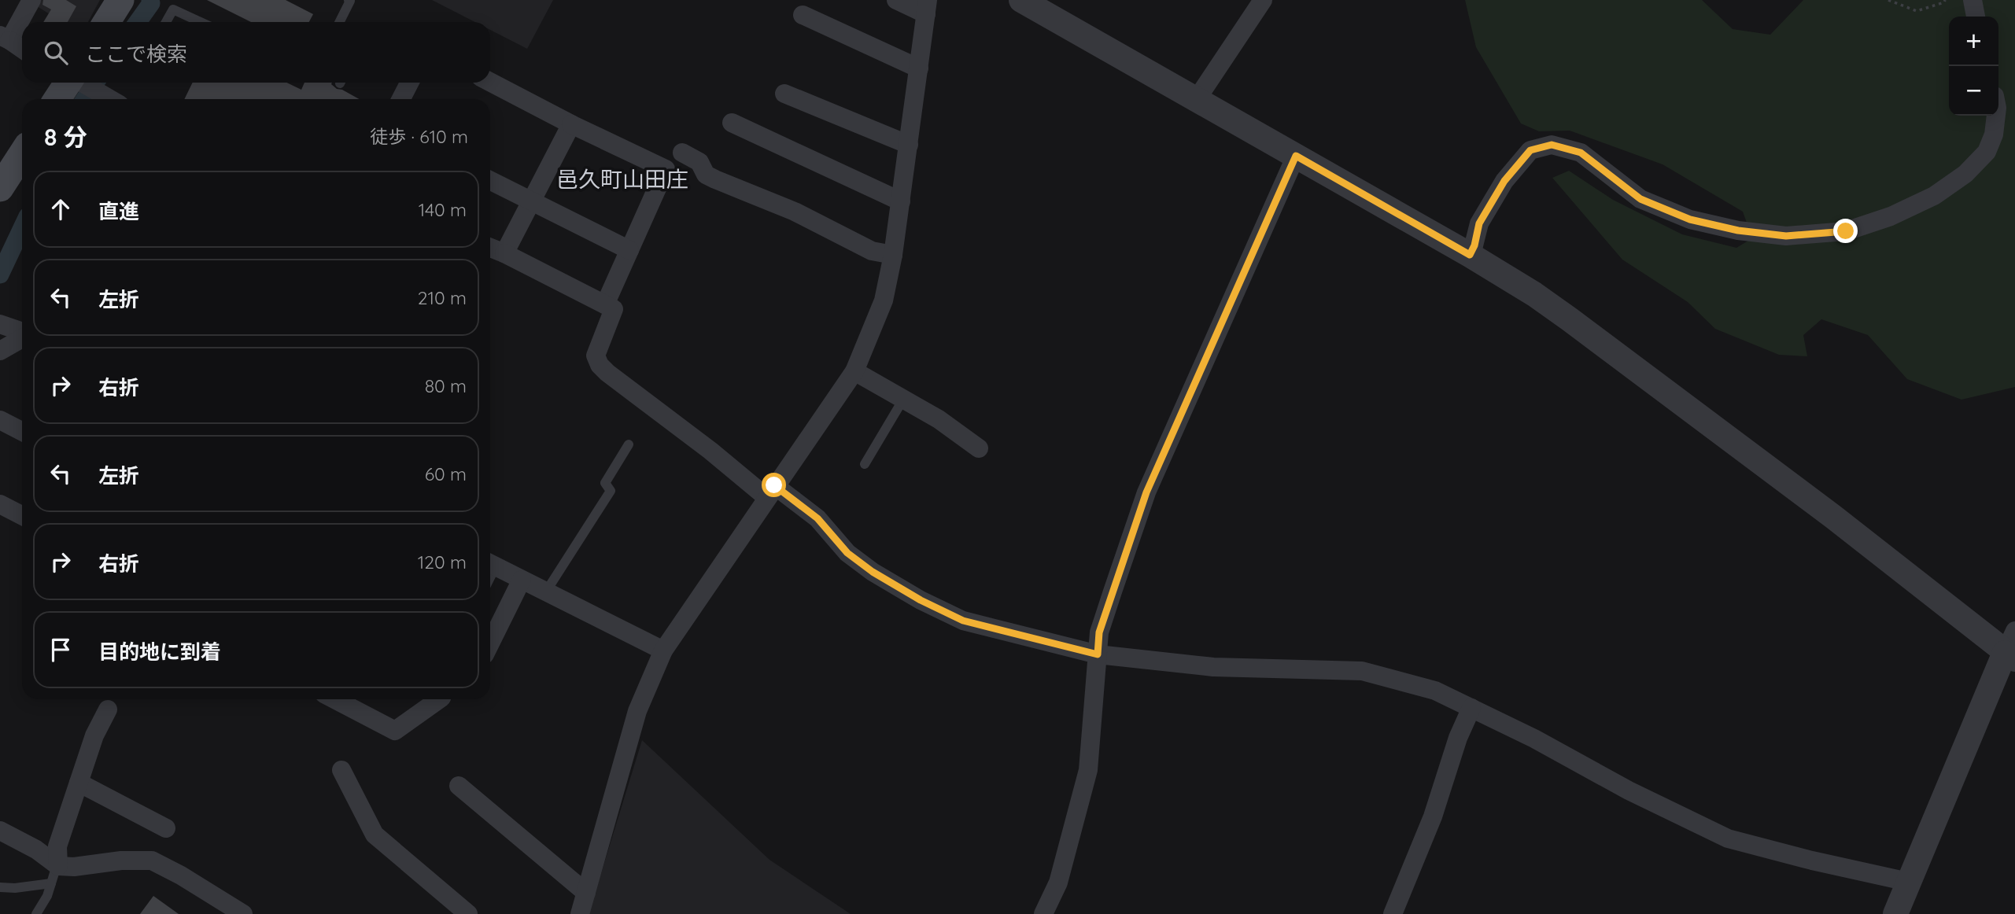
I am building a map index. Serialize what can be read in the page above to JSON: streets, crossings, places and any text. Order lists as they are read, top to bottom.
{
  "districts": ["邑久町山田庄"],
  "page": {
    "map_buttons": ["+", "−"],
    "search": "ここで検索",
    "heading": ["8 分", "徒歩 · 610 m"],
    "list": [
      ["直進", "140 m"],
      ["左折", "210 m"],
      ["右折", "80 m"],
      ["左折", "60 m"],
      ["右折", "120 m"],
      "目的地に到着"
    ]
  }
}
